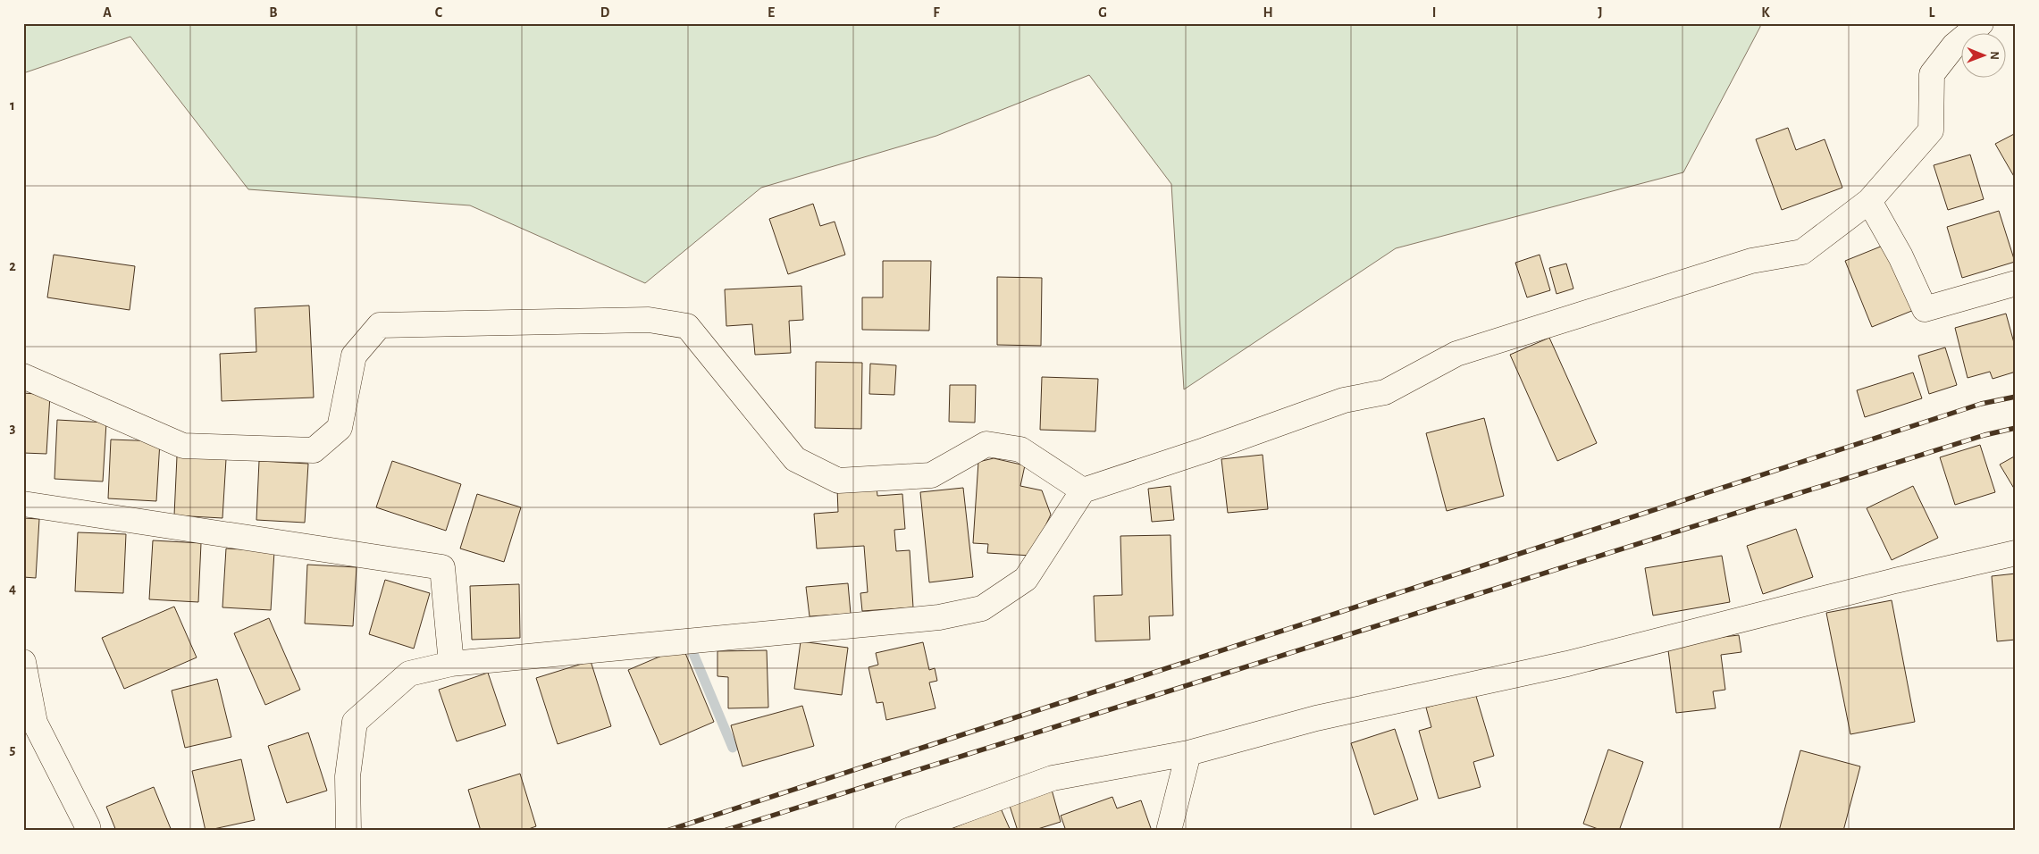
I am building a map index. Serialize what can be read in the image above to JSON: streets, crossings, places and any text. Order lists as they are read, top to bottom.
{
  "north": "right",
  "grid": {
    "columns": [
      "A",
      "B",
      "C",
      "D",
      "E",
      "F",
      "G",
      "H",
      "I",
      "J",
      "K",
      "L"
    ],
    "rows": [
      "1",
      "2",
      "3",
      "4",
      "5"
    ]
  }
}
